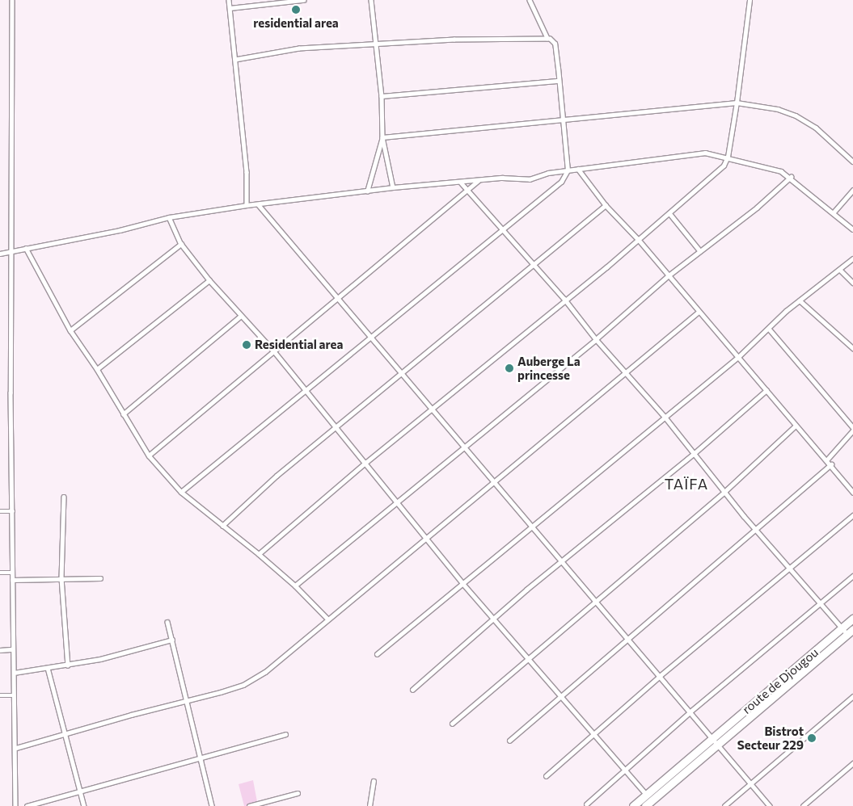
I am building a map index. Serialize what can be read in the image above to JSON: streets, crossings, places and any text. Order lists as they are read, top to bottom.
{
  "streets": {
    "highway": ["route de Djougou"]
  },
  "districts": ["TAÏFA"],
  "places": [
    "residential area",
    "Residential area",
    "Auberge La princesse",
    "Bistrot Secteur 229"
  ]
}
